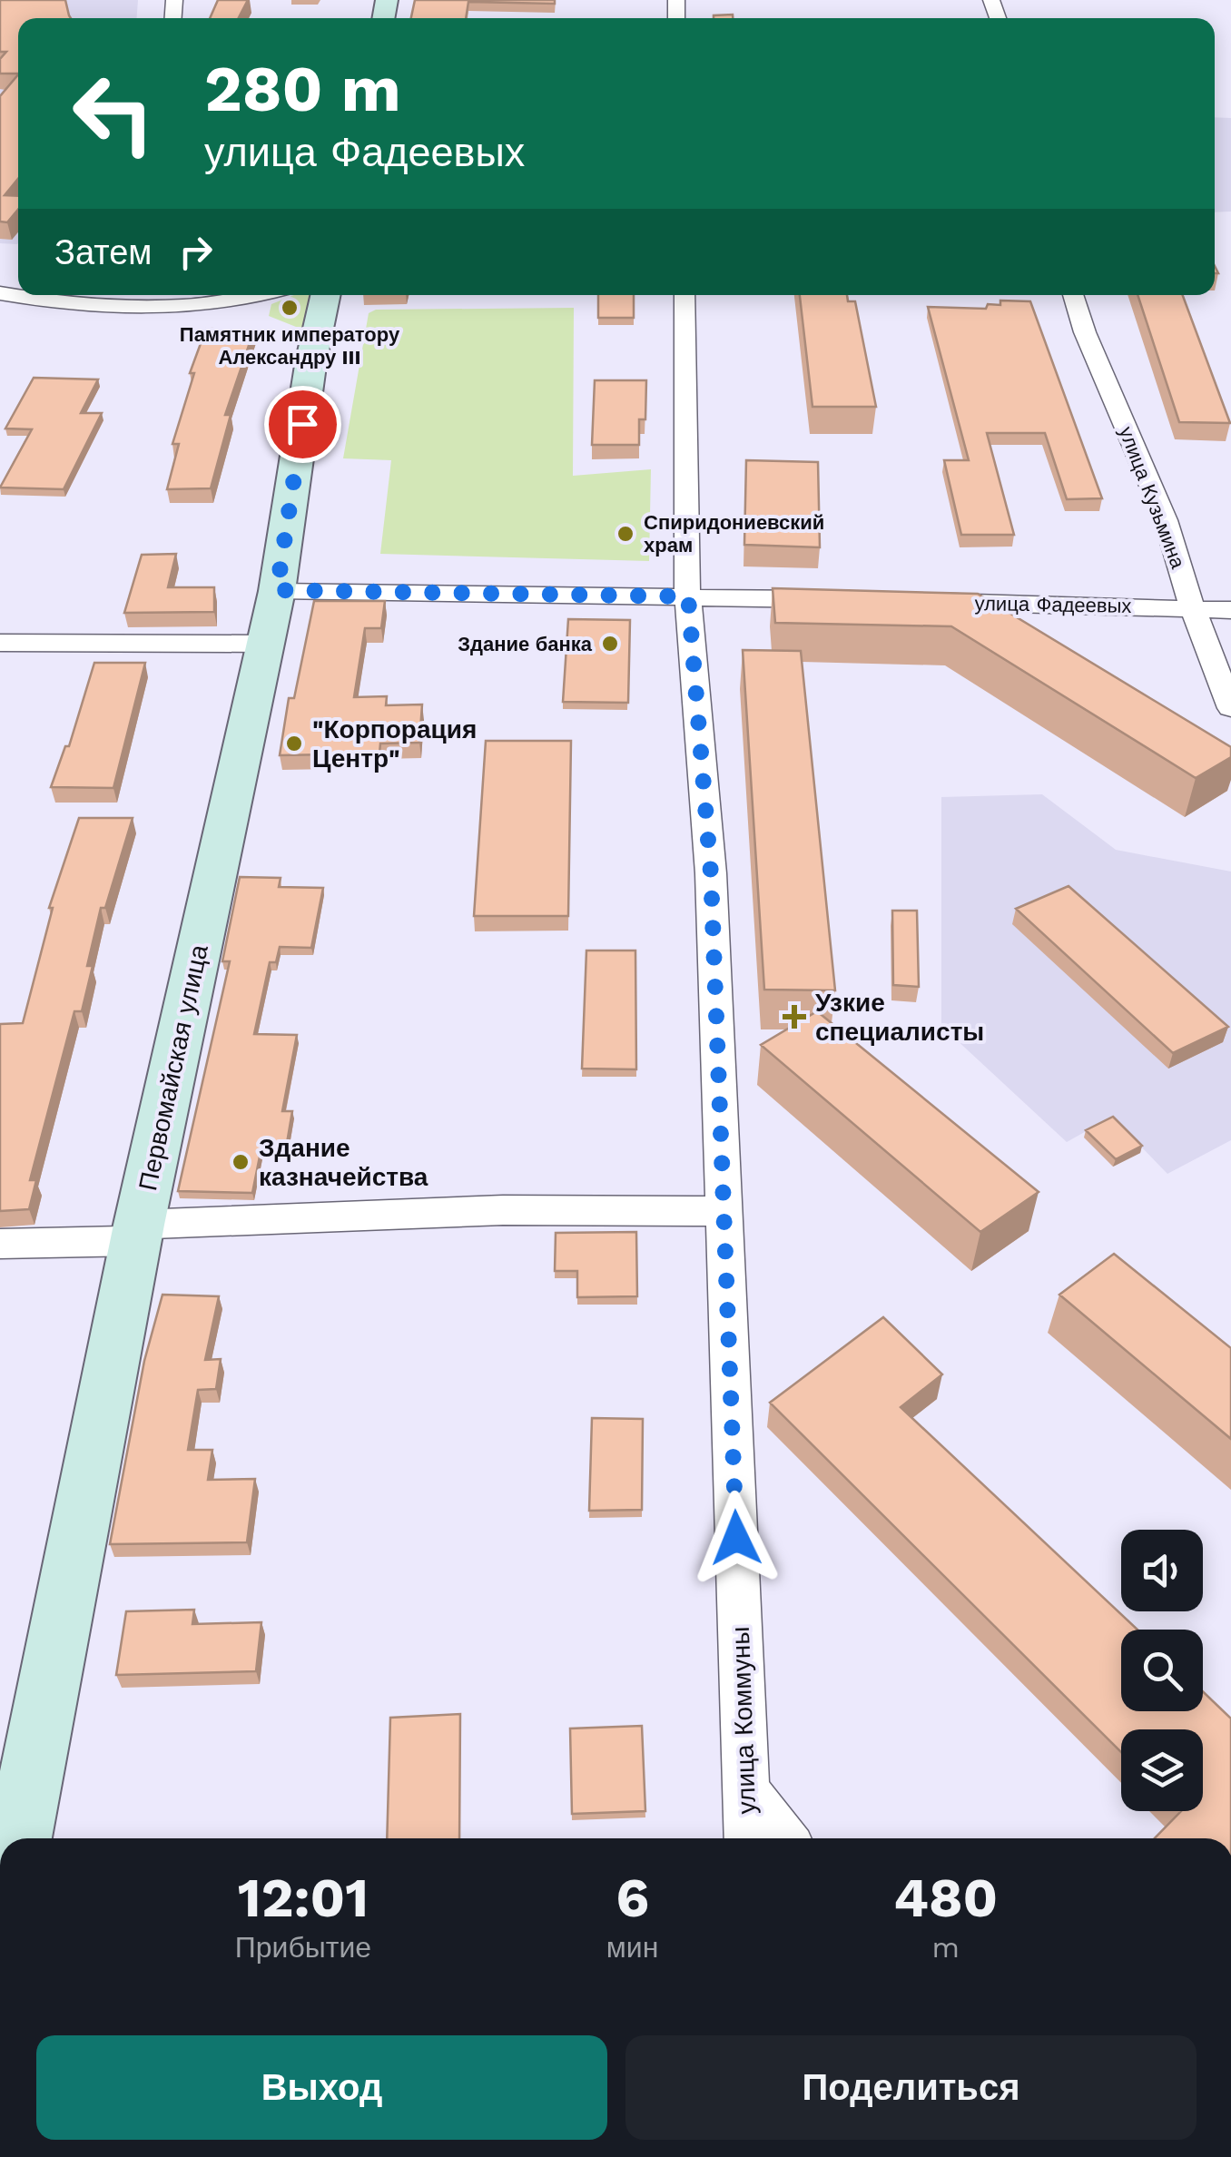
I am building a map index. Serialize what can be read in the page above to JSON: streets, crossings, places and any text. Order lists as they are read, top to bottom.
{
  "streets": {
    "main road": ["Первомайская улица"],
    "street": ["улица Кузьмина", "улица Фадеевых", "улица Коммуны"]
  },
  "crossings": [
    ["улица Кузьмина", "улица Фадеевых"]
  ],
  "places": {
    "other": [
      "Памятник императору Александру III",
      "Спиридониевский храм",
      "Здание банка",
      "\"Корпорация Центр\"",
      "Здание казначейства"
    ],
    "health": ["Узкие специалисты"]
  },
  "page": {
    "turn": ["280 m", "улица Фадеевых"],
    "then": "Затем",
    "eta": [
      "12:01",
      "Прибытие",
      "6",
      "мин",
      "480",
      "m"
    ],
    "buttons": ["Выход", "Поделиться"]
  }
}
